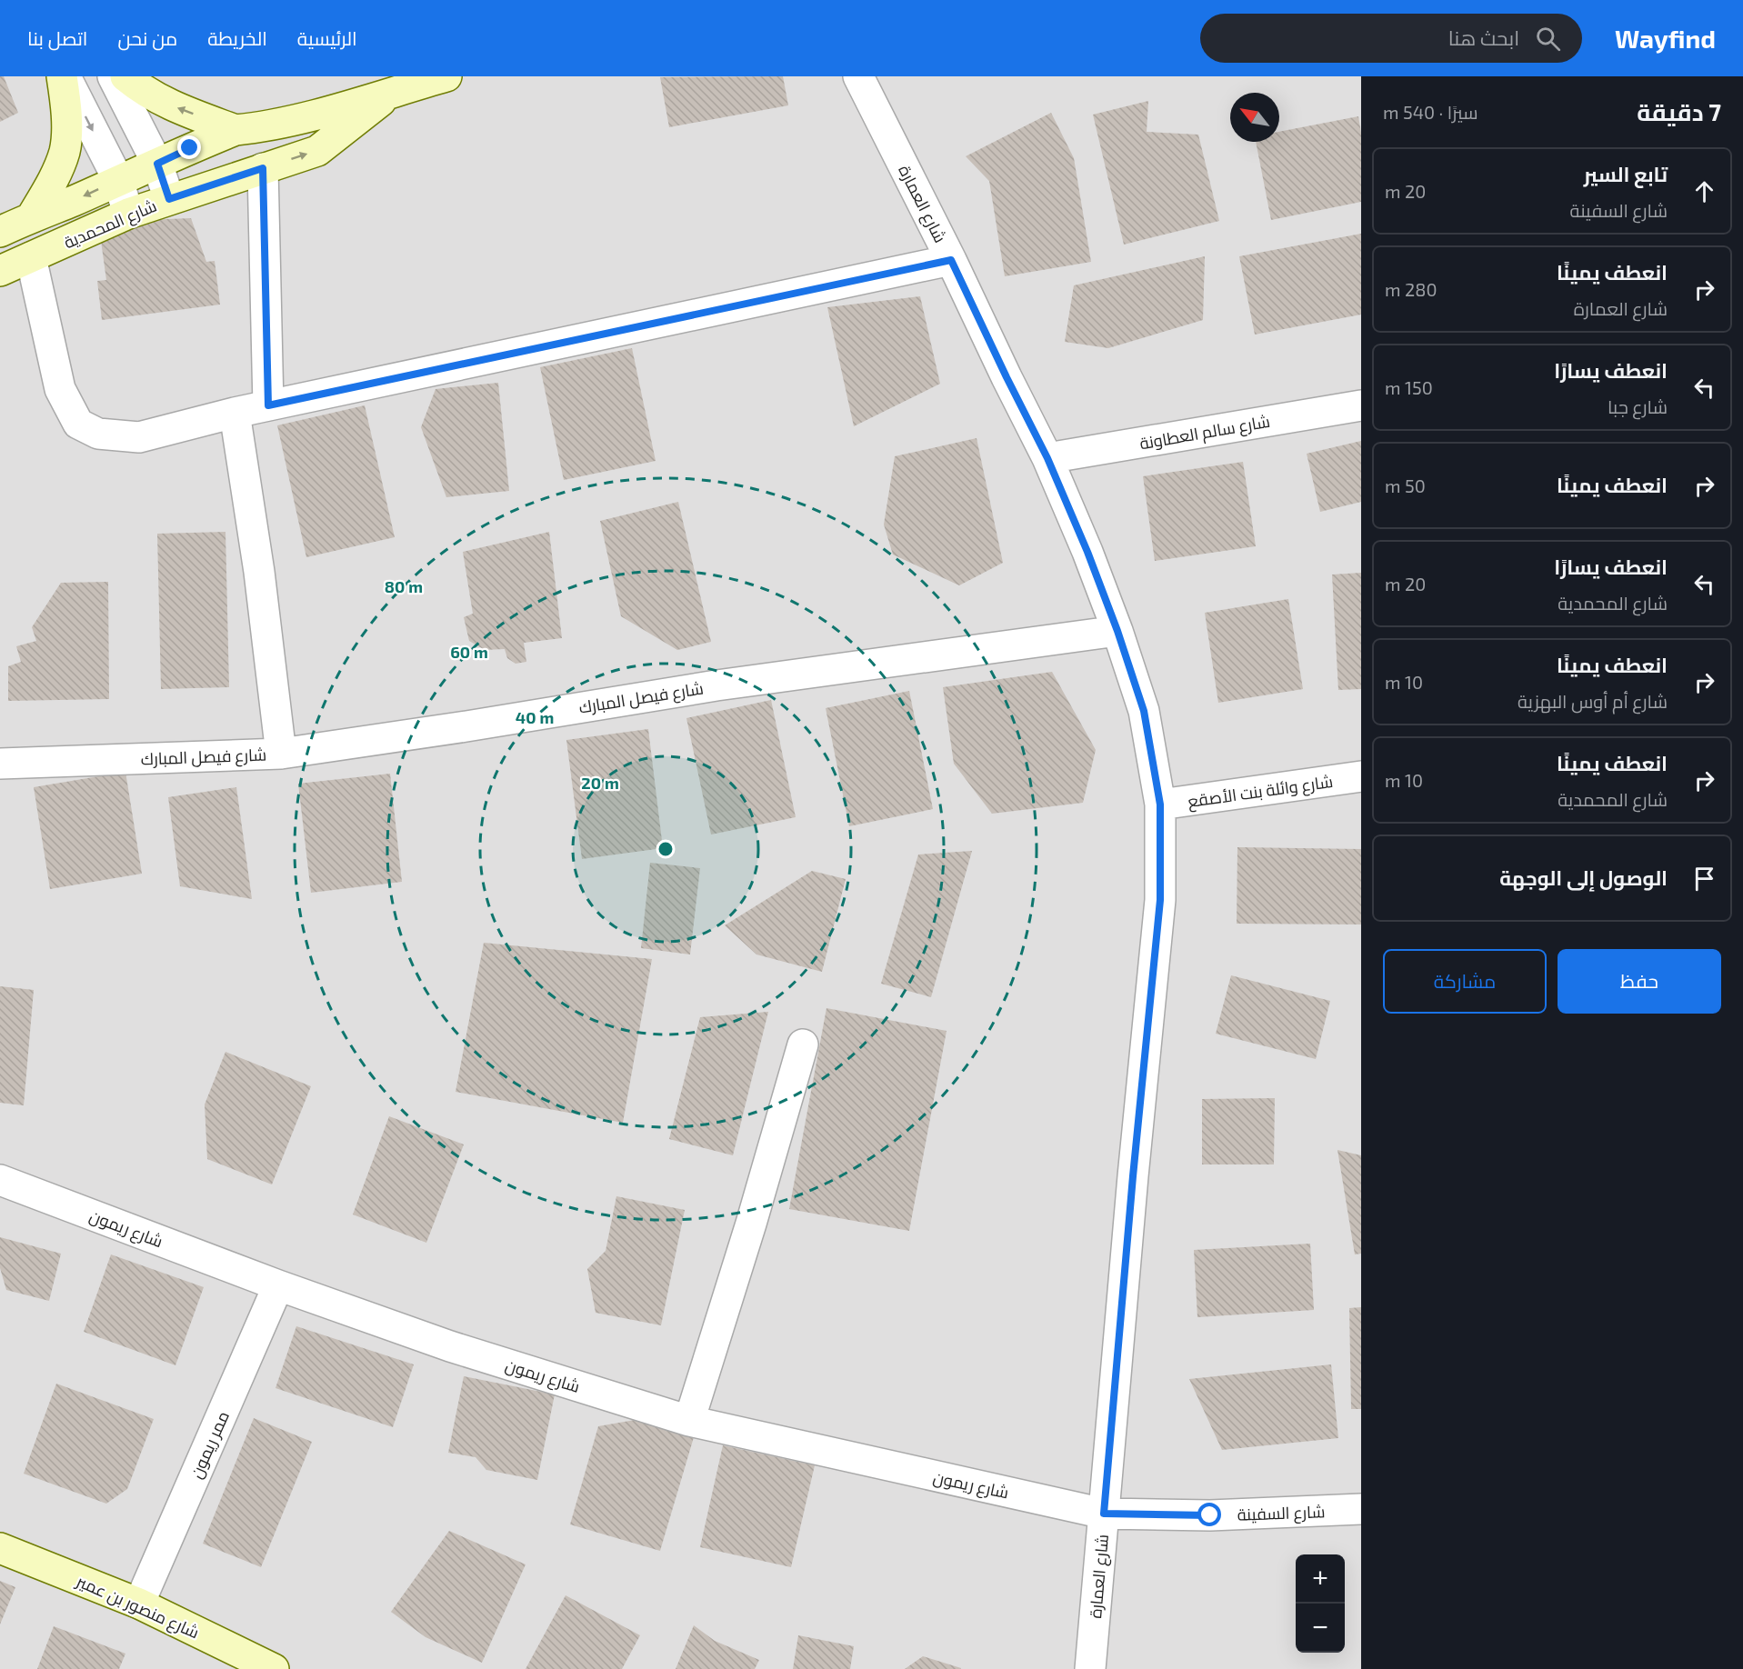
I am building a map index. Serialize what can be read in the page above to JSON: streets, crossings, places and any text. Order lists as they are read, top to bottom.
{
  "streets": {
    "street": [
      "شارع العمارة",
      "شارع المحمدية",
      "شارع سالم العطاونة",
      "شارع فيصل المبارك",
      "شارع وائلة بنت الأصقع",
      "شارع ريمون",
      "ممر ريمون",
      "شارع السفينة",
      "شارع منصور بن عمير"
    ]
  },
  "crossings": [
    ["شارع العمارة", "شارع سالم العطاونة"],
    ["شارع العمارة", "شارع فيصل المبارك"],
    ["شارع العمارة", "شارع وائلة بنت الأصقع"],
    ["شارع العمارة", "شارع ريمون"],
    ["شارع العمارة", "شارع السفينة"],
    ["شارع ريمون", "ممر ريمون"],
    ["شارع ريمون", "شارع السفينة"],
    ["ممر ريمون", "شارع منصور بن عمير"]
  ],
  "north": "top left",
  "page": {
    "header": "Wayfind",
    "search": "ابحث هنا",
    "nav": [
      "الرئيسية",
      "الخريطة",
      "من نحن",
      "اتصل بنا"
    ],
    "heading": ["7 دقيقة", "سيرًا · 540 m"],
    "list": [
      ["تابع السير", "شارع السفينة", "20 m"],
      ["انعطف يمينًا", "شارع العمارة", "280 m"],
      ["انعطف يسارًا", "شارع جبا", "150 m"],
      ["انعطف يمينًا", "50 m"],
      ["انعطف يسارًا", "شارع المحمدية", "20 m"],
      ["انعطف يمينًا", "شارع أم أوس البهزية", "10 m"],
      ["انعطف يمينًا", "شارع المحمدية", "10 m"],
      "الوصول إلى الوجهة"
    ],
    "buttons": ["حفظ", "مشاركة"],
    "map_buttons": ["+", "−"]
  },
  "rings": [
    "80 m",
    "60 m",
    "40 m",
    "20 m"
  ]
}
